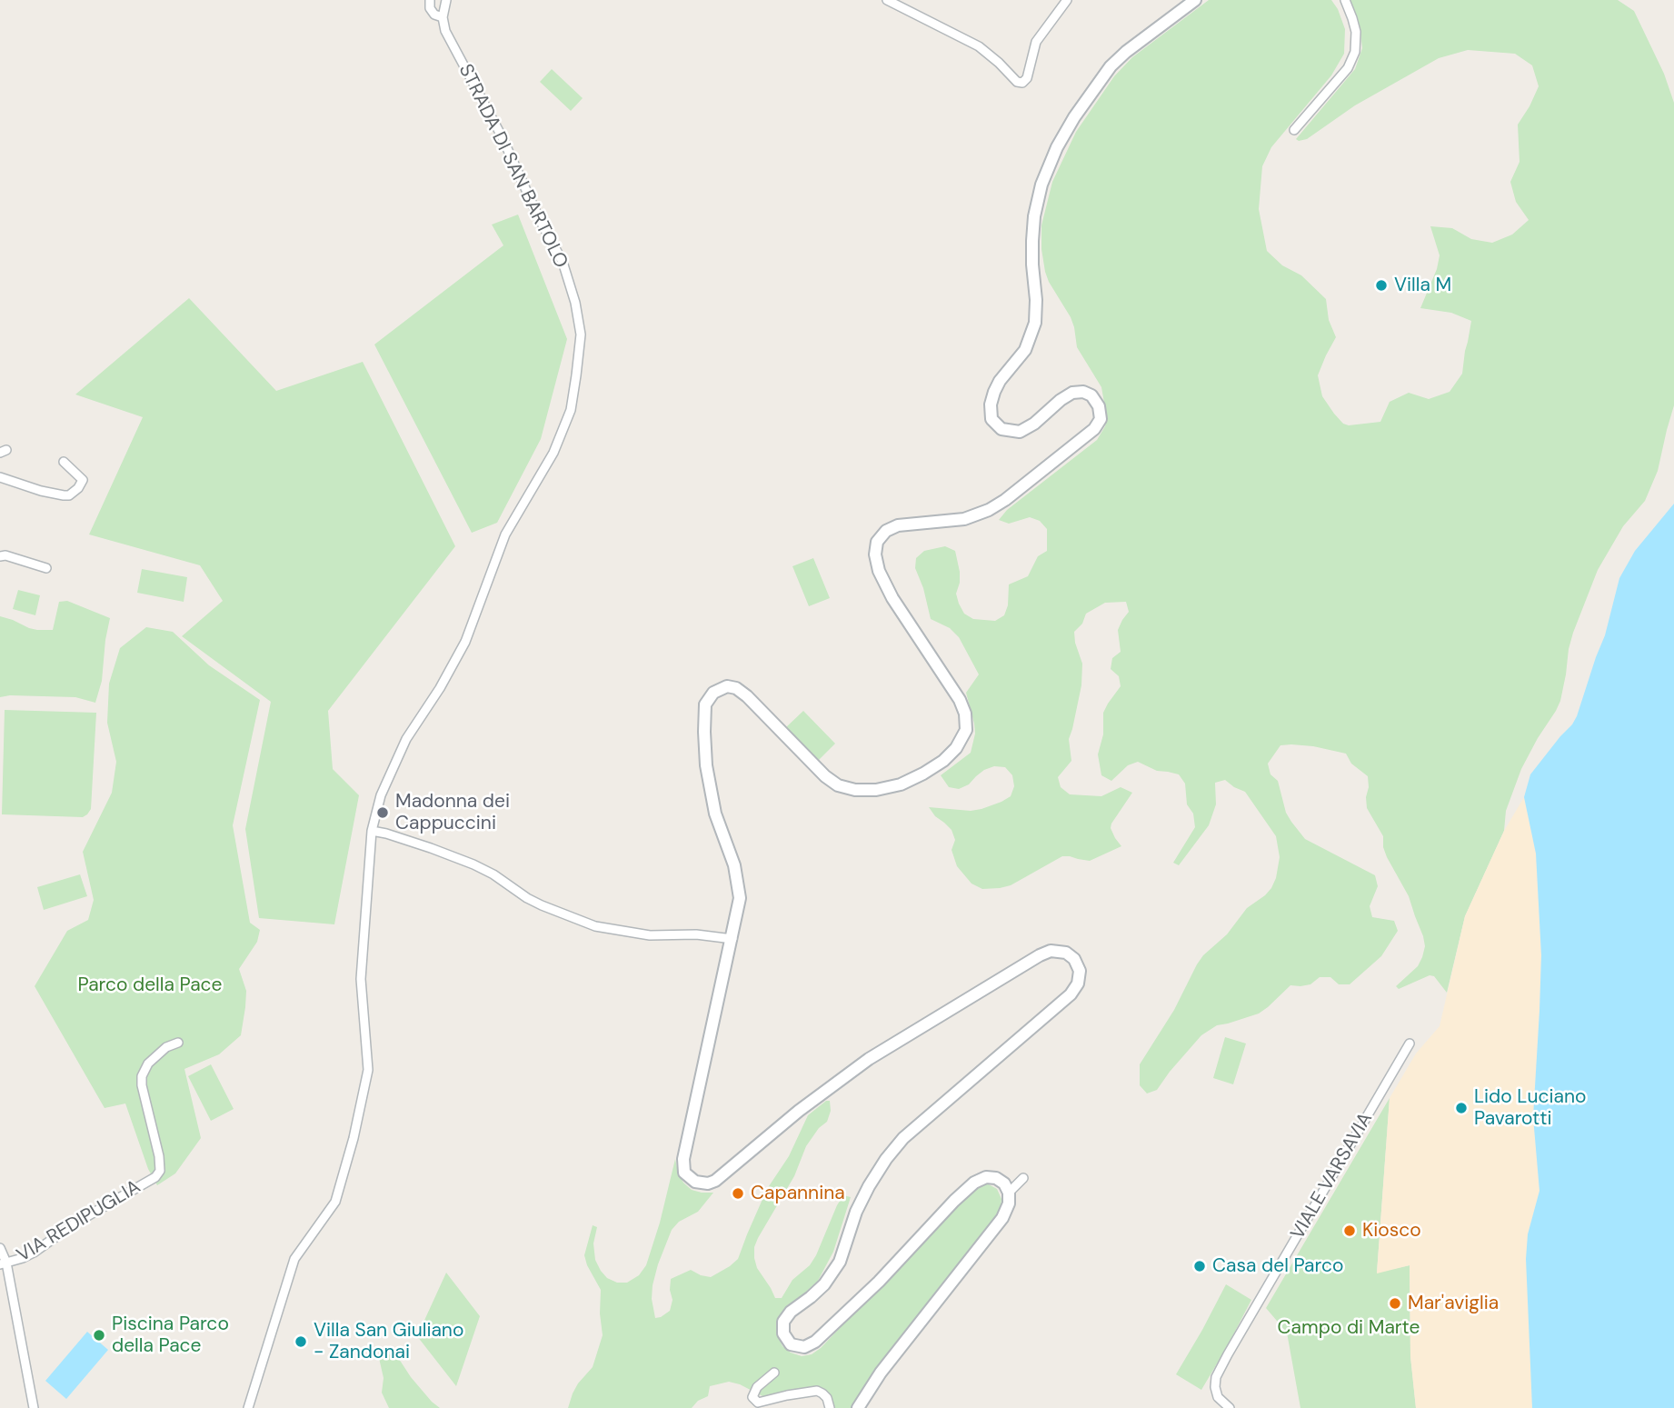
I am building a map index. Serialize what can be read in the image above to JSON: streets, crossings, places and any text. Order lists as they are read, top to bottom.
{
  "streets": {
    "street": ["STRADA DI SAN BARTOLO", "VIALE VARSAVIA", "VIA REDIPUGLIA"]
  },
  "parks": ["Parco della Pace", "Campo di Marte"],
  "places": [
    "Villa M",
    "Madonna dei Cappuccini",
    "Lido Luciano Pavarotti",
    "Capannina",
    "Kiosco",
    "Casa del Parco",
    "Mar'aviglia",
    "Piscina Parco della Pace",
    "Villa San Giuliano - Zandonai"
  ]
}
